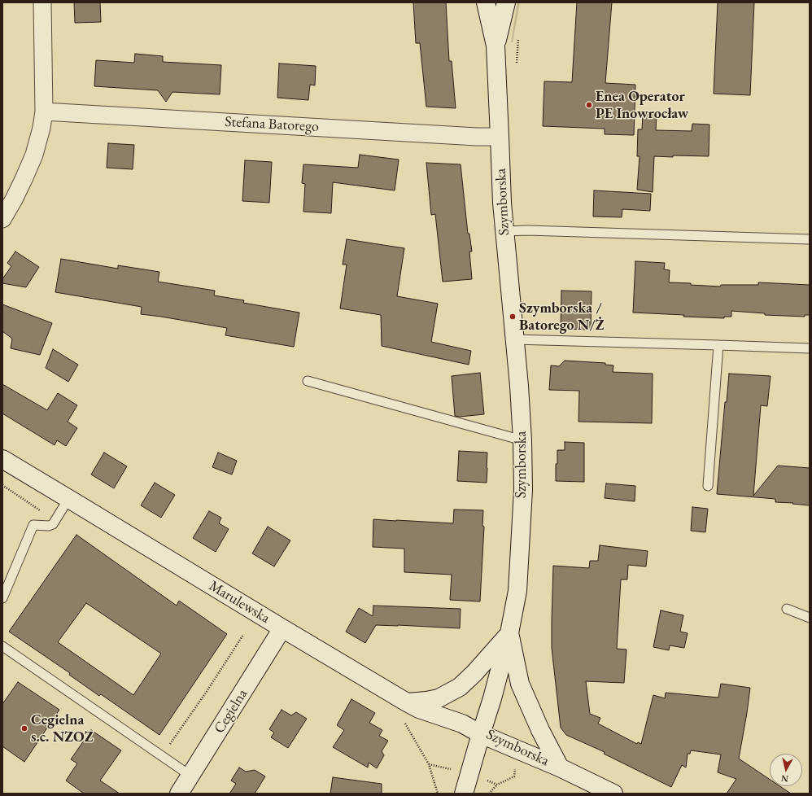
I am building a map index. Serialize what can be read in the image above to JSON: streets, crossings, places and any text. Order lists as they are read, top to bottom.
{
  "streets": {
    "street": [
      "Stefana Batorego",
      "Szymborska",
      "Marulewska",
      "Cegielna"
    ]
  },
  "crossings": [
    ["Stefana Batorego", "Szymborska"],
    ["Szymborska", "Marulewska"],
    ["Marulewska", "Cegielna"]
  ],
  "places": ["Enea Operator PE Inowrocław", "Szymborska / Batorego N/Ż", "Cegielna s.c. NZOZ"],
  "north": "bottom"
}
